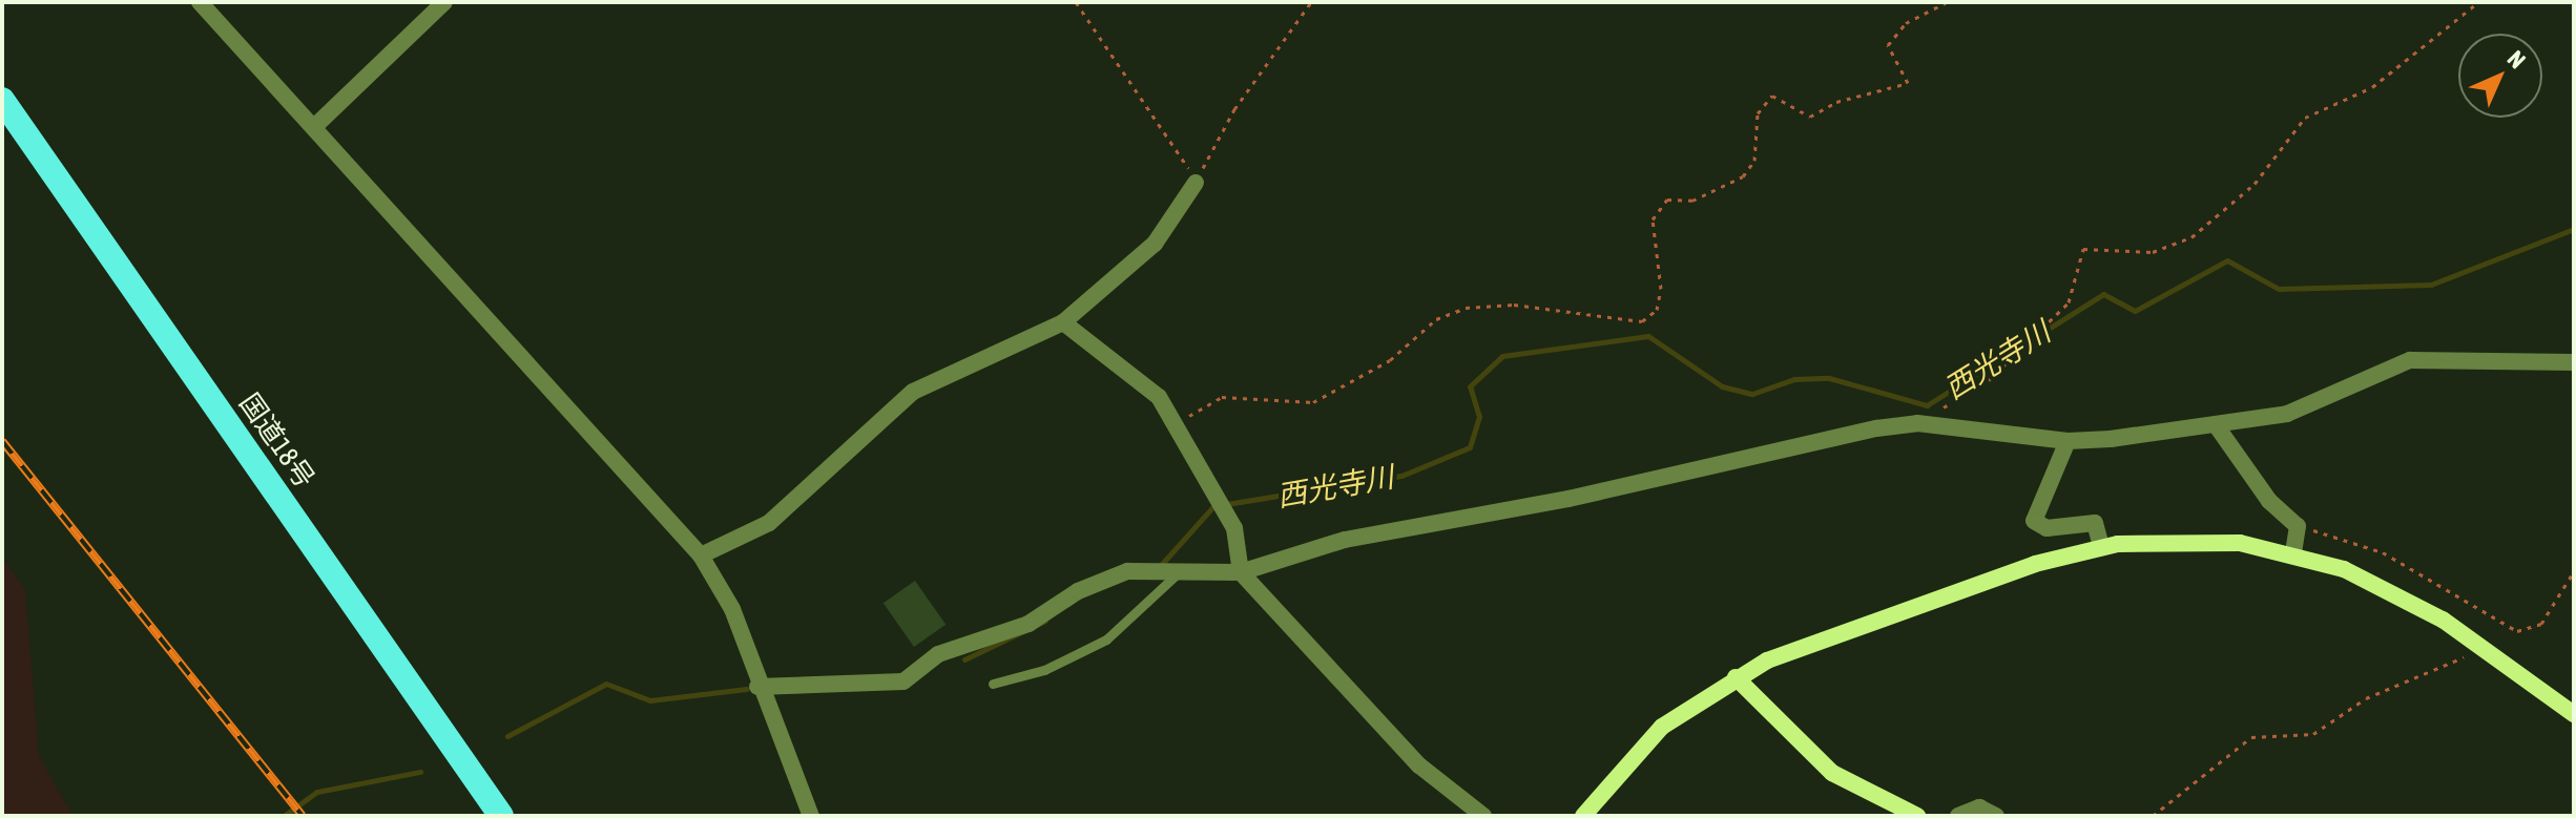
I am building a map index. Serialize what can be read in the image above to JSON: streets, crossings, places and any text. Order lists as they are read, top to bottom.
{
  "streets": {
    "highway": ["国道18号"]
  },
  "water": ["西光寺川"],
  "north": "top right"
}
